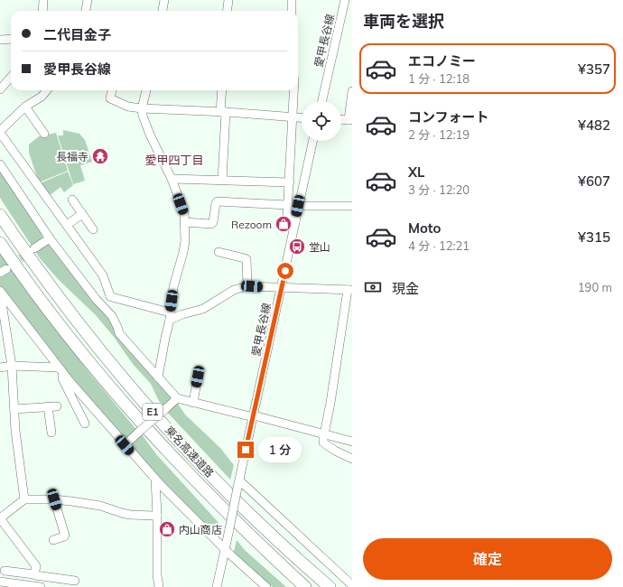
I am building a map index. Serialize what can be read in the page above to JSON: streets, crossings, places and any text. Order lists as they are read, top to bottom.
{
  "streets": {
    "highway": ["E1", "東名高速道路"],
    "street": ["愛甲長谷線"]
  },
  "districts": ["愛甲四丁目"],
  "places": {
    "temple": ["長福寺"],
    "shop": ["Rezoom", "内山商店"],
    "bus stop": ["堂山"]
  },
  "page": {
    "heading": "車両を選択",
    "banner": ["二代目金子", "愛甲長谷線"],
    "list": [
      {
        "name": "エコノミー",
        "note": "1 分 · 12:18",
        "value": "¥357"
      },
      {
        "name": "コンフォート",
        "note": "2 分 · 12:19",
        "value": "¥482"
      },
      {
        "name": "XL",
        "note": "3 分 · 12:20",
        "value": "¥607"
      },
      {
        "name": "Moto",
        "note": "4 分 · 12:21",
        "value": "¥315"
      }
    ],
    "pay": ["現金", "190 m"],
    "bubble": "1 分",
    "buttons": "確定"
  }
}
